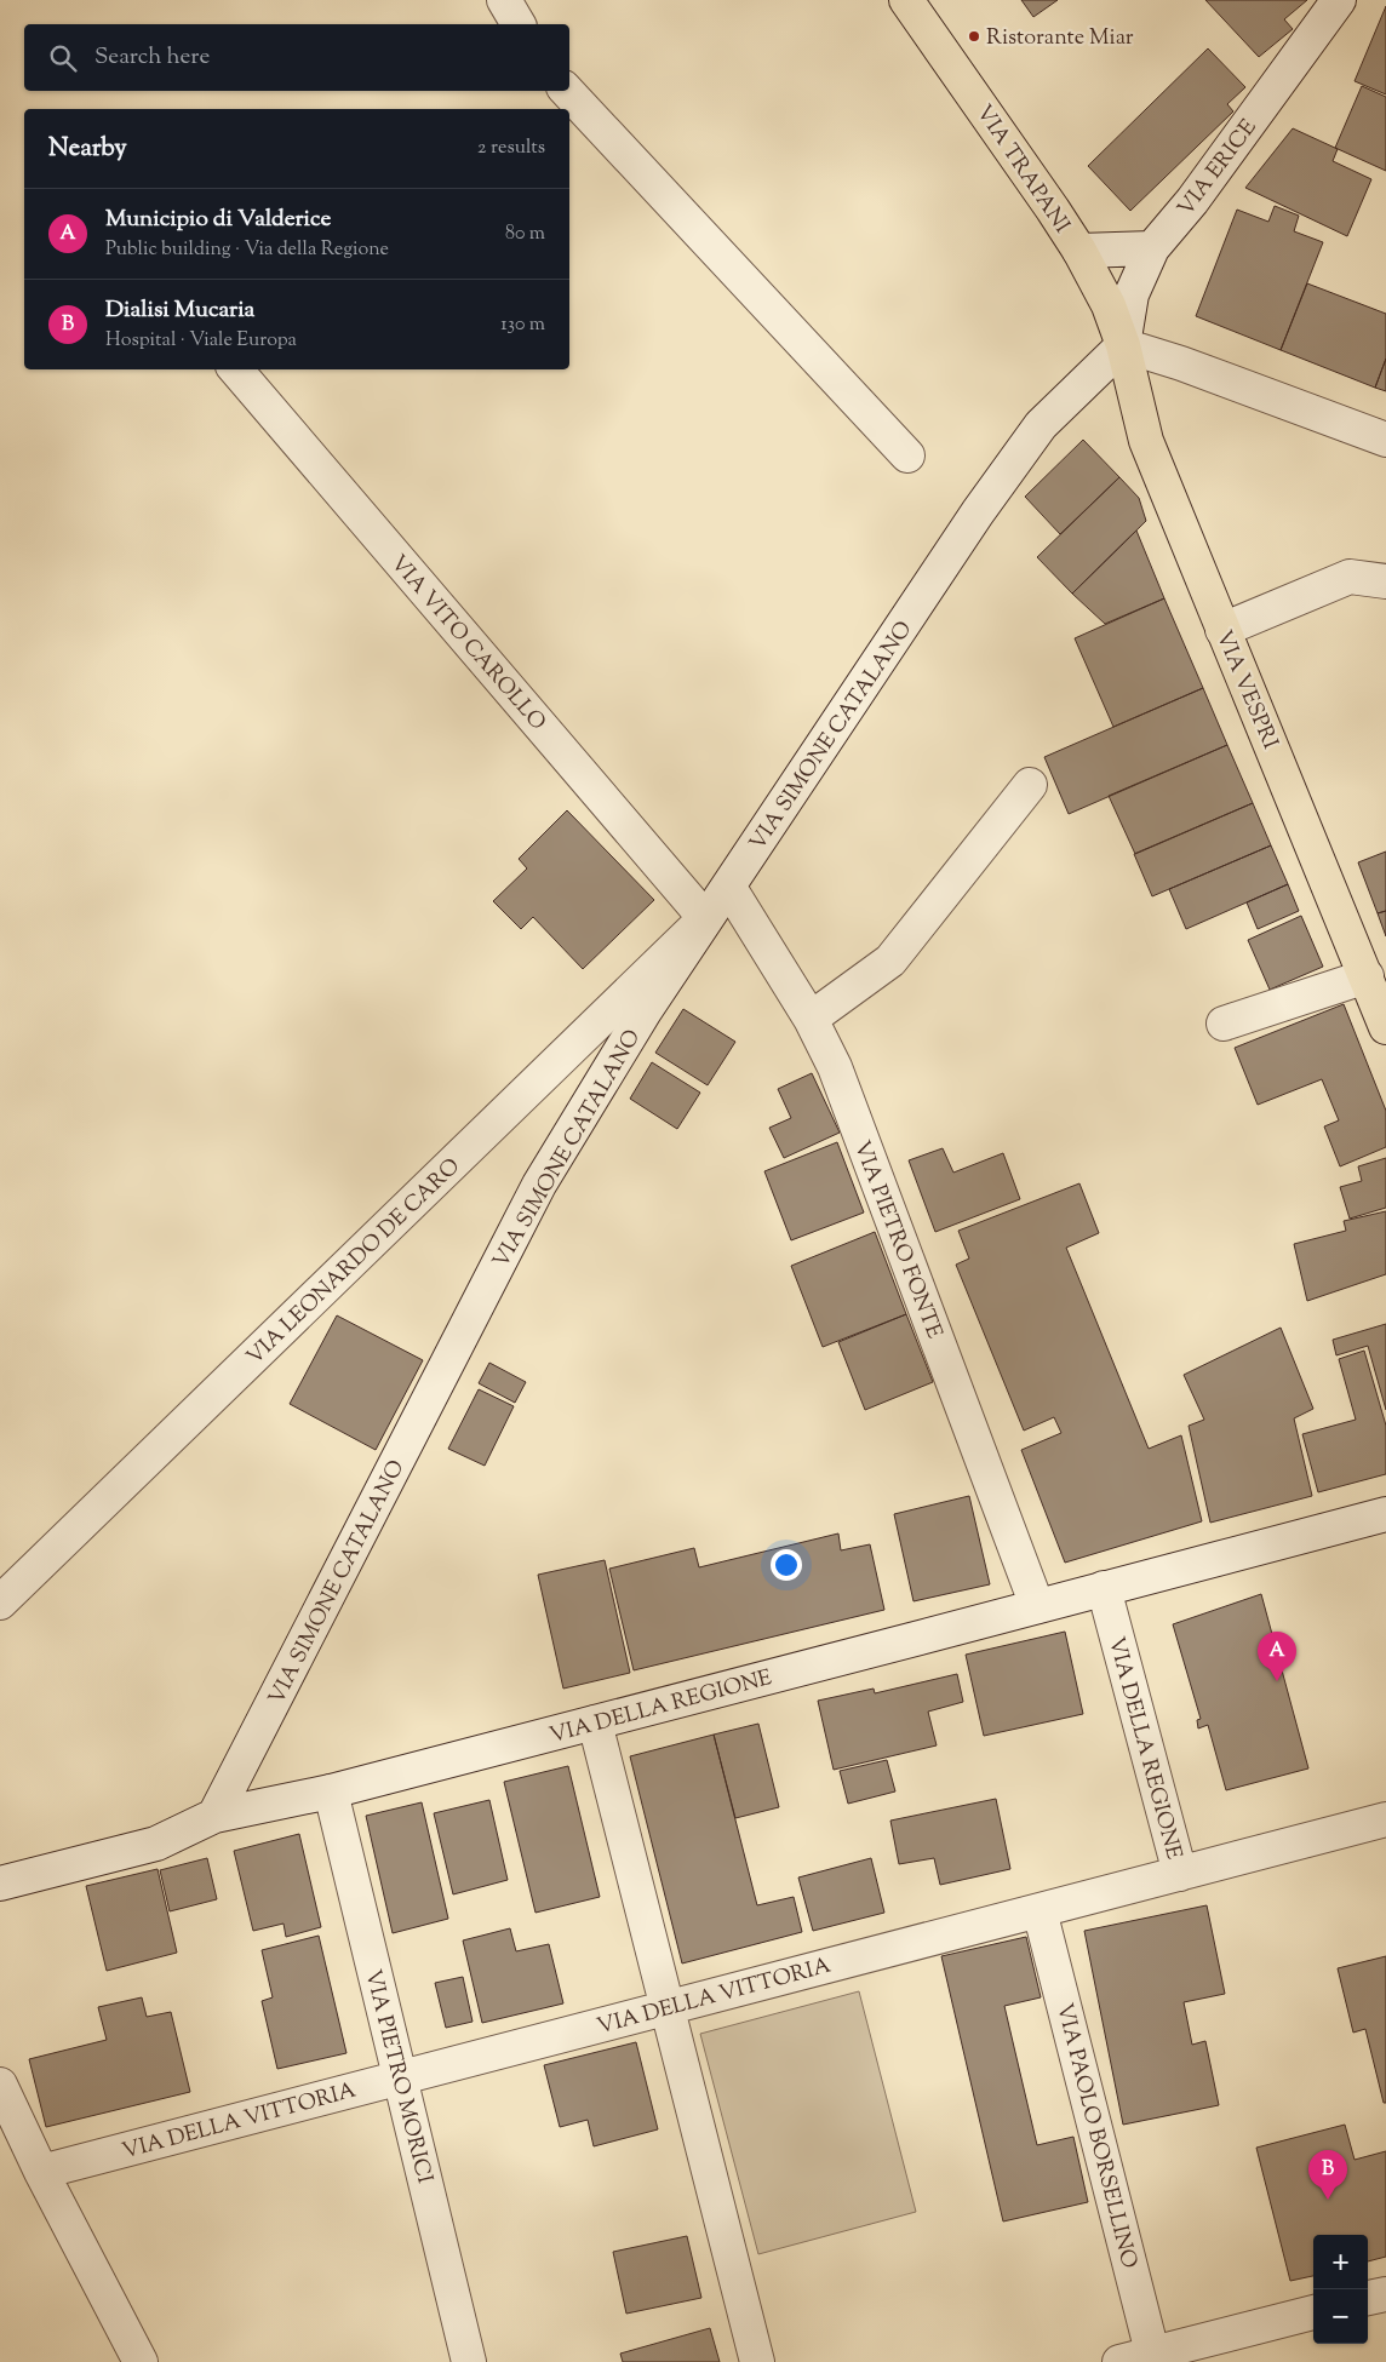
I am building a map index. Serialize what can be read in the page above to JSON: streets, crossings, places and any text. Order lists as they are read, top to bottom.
{
  "streets": {
    "main road": ["VIA TRAPANI", "VIA VESPRI"],
    "street": [
      "VIA ERICE",
      "VIA VITO CAROLLO",
      "VIA SIMONE CATALANO",
      "VIA PIETRO FONTE",
      "VIA LEONARDO DE CARO",
      "VIA DELLA REGIONE",
      "VIA DELLA VITTORIA",
      "VIA PIETRO MORICI",
      "VIA PAOLO BORSELLINO"
    ]
  },
  "crossings": [
    ["VIA ERICE", "VIA TRAPANI"],
    ["VIA ERICE", "VIA VESPRI"],
    ["VIA ERICE", "VIA SIMONE CATALANO"],
    ["VIA TRAPANI", "VIA VESPRI"],
    ["VIA TRAPANI", "VIA SIMONE CATALANO"],
    ["VIA VITO CAROLLO", "VIA SIMONE CATALANO"],
    ["VIA VITO CAROLLO", "VIA LEONARDO DE CARO"],
    ["VIA VESPRI", "VIA SIMONE CATALANO"],
    ["VIA SIMONE CATALANO", "VIA PIETRO FONTE"],
    ["VIA SIMONE CATALANO", "VIA LEONARDO DE CARO"],
    ["VIA SIMONE CATALANO", "VIA DELLA REGIONE"],
    ["VIA PIETRO FONTE", "VIA DELLA REGIONE"],
    ["VIA DELLA REGIONE", "VIA DELLA VITTORIA"],
    ["VIA DELLA REGIONE", "VIA PIETRO MORICI"],
    ["VIA DELLA VITTORIA", "VIA PIETRO MORICI"],
    ["VIA DELLA VITTORIA", "VIA PAOLO BORSELLINO"]
  ],
  "places": ["Ristorante Miar"],
  "page": {
    "search": "Search here",
    "heading": ["Nearby", "2 results"],
    "list": [
      {
        "mark": "A",
        "name": "Municipio di Valderice",
        "note": "Public building · Via della Regione",
        "value": "80 m"
      },
      {
        "mark": "B",
        "name": "Dialisi Mucaria",
        "note": "Hospital · Viale Europa",
        "value": "130 m"
      }
    ],
    "pins": ["A", "B"],
    "map_buttons": ["+", "−"]
  }
}
